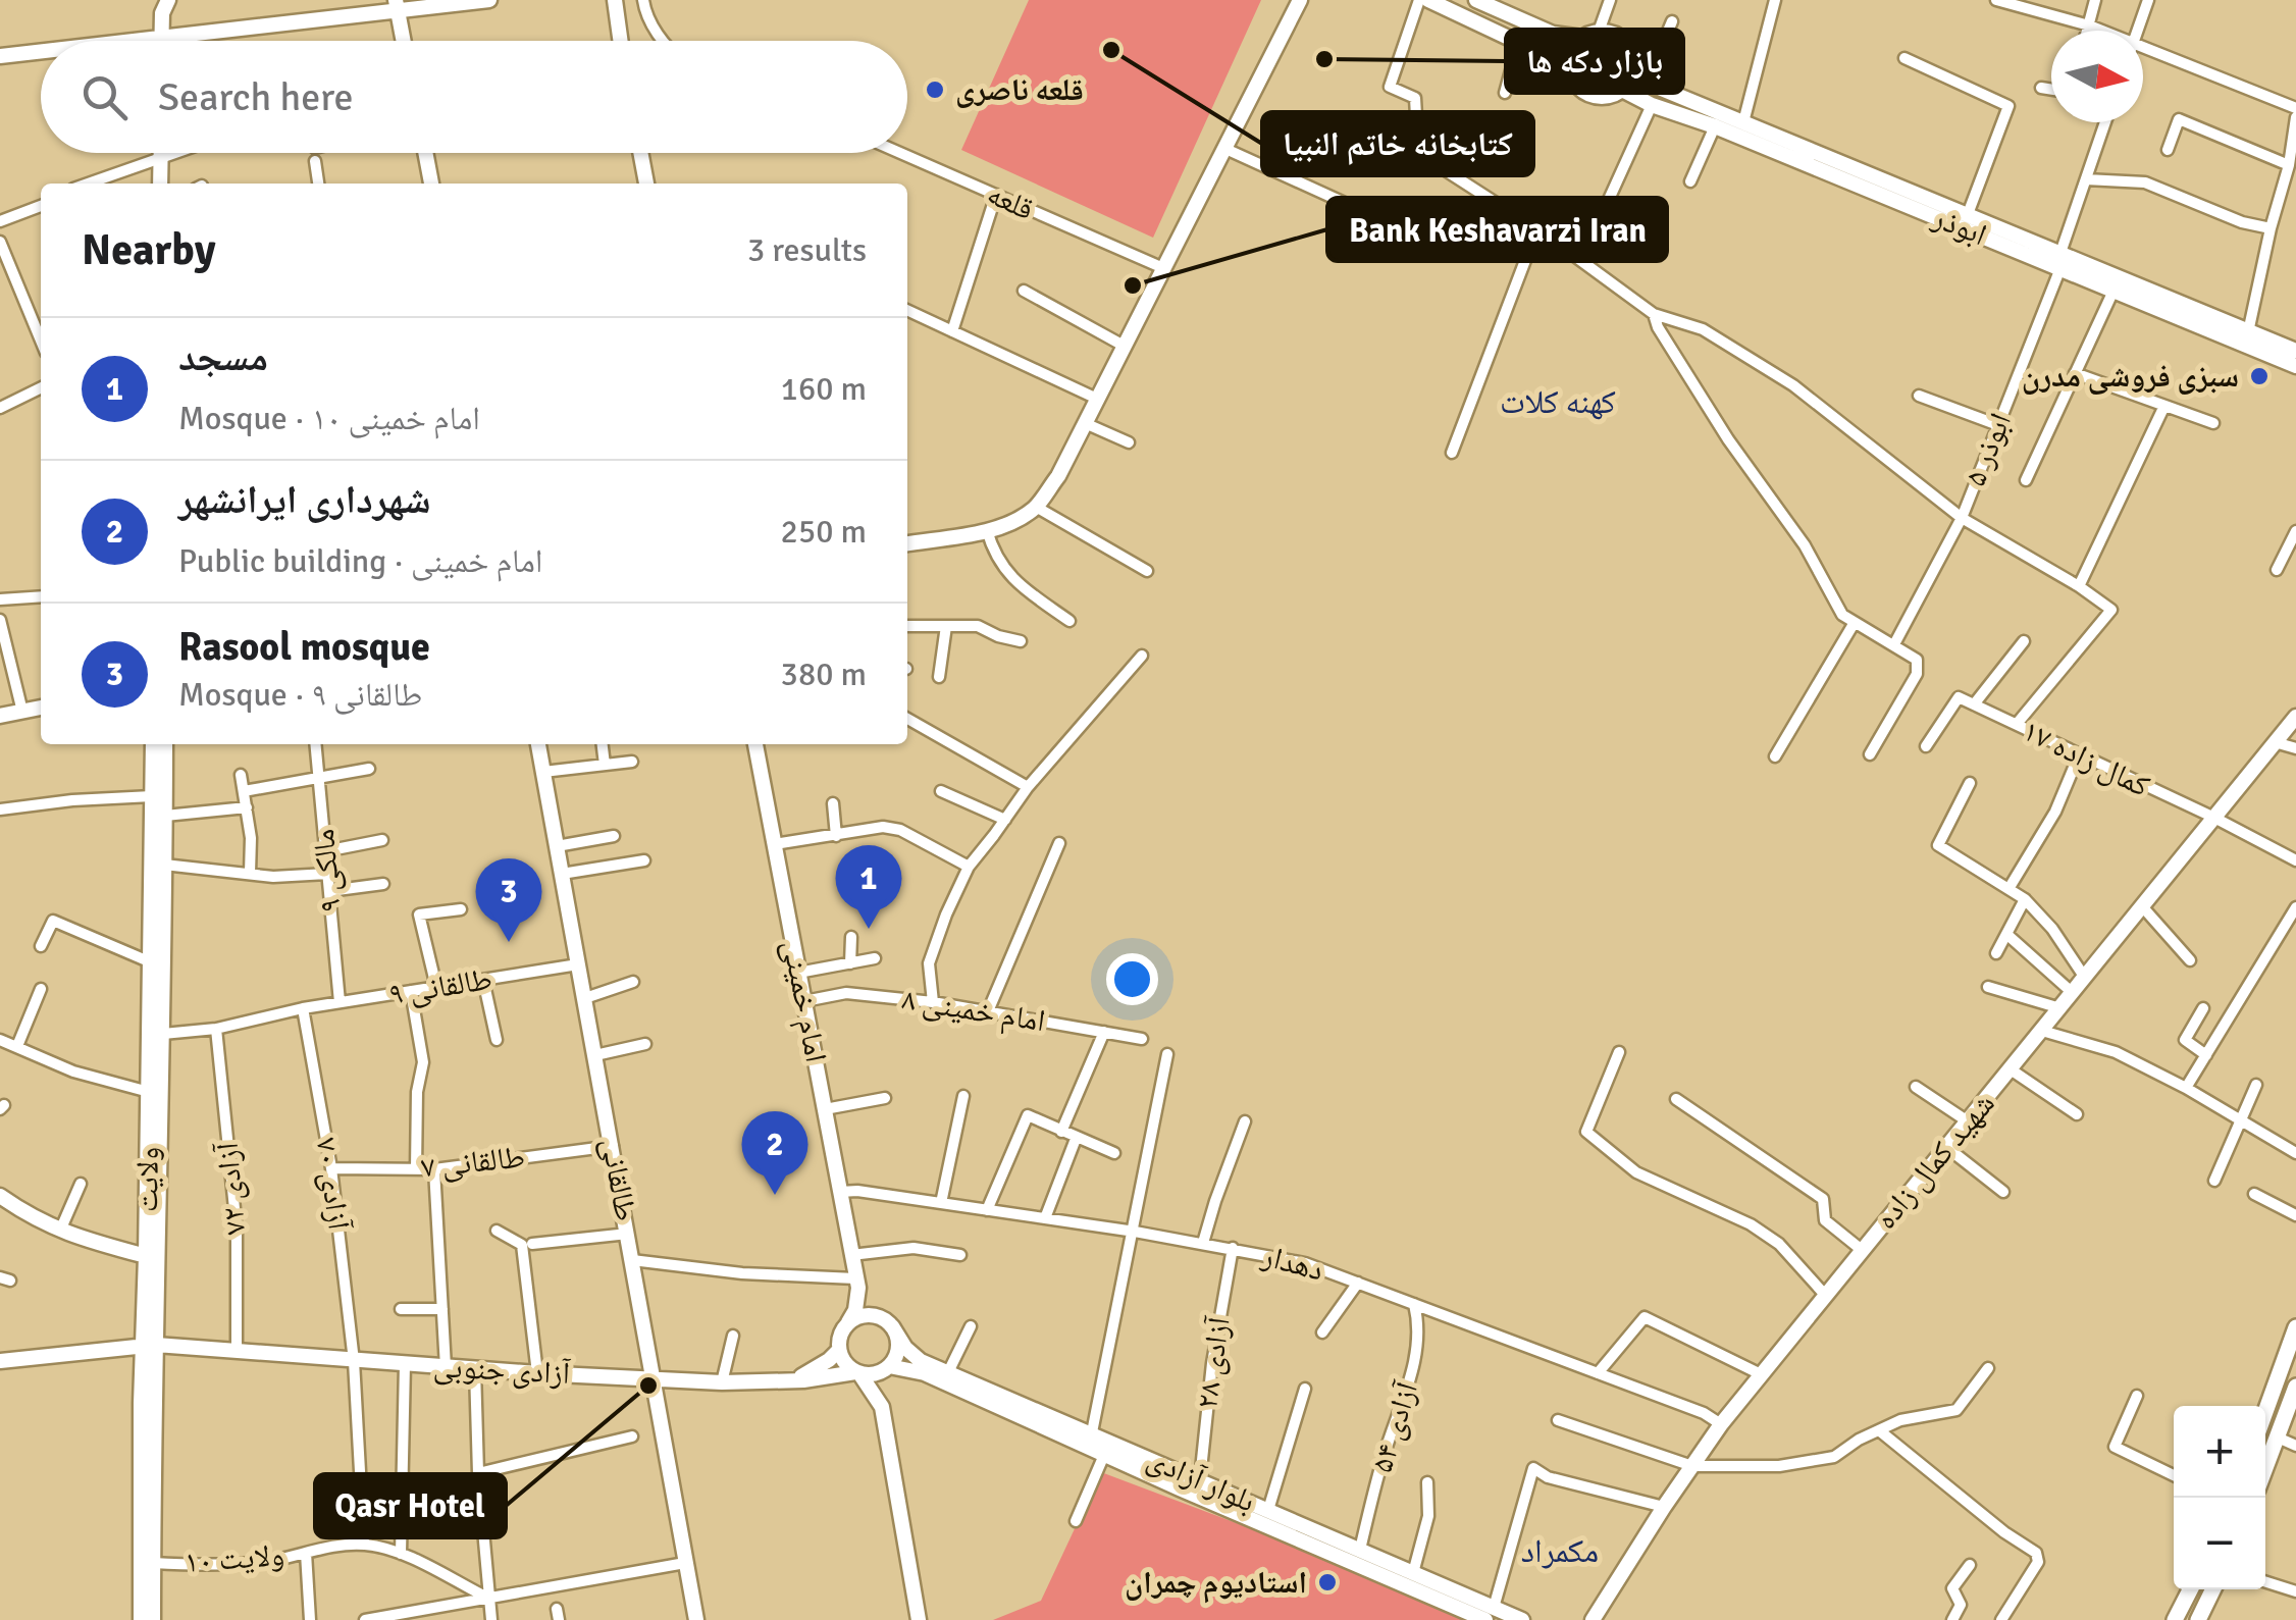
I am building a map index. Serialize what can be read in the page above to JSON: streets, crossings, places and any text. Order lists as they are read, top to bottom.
{
  "streets": {
    "main road": [
      "ابوذر",
      "امام خمینی",
      "شهید کمال زاده",
      "ولایت",
      "طالقانی",
      "آزادی جنوبی",
      "بلوار آزادی"
    ],
    "street": [
      "قلعه",
      "ابوذر ۵",
      "کمال زاده ۱۷",
      "مالکی ۹",
      "طالقانی ۹",
      "امام خمینی ۸",
      "طالقانی ۷",
      "آزادی ۷۰",
      "آزادی ۷۲",
      "دهدار",
      "آزادی ۲۸",
      "آزادی ۵۴",
      "ولایت ۱۰"
    ]
  },
  "crossings": [
    ["ابوذر", "ابوذر ۵"],
    ["کمال زاده ۱۷", "شهید کمال زاده"],
    ["مالکی ۹", "طالقانی ۹"],
    ["طالقانی ۹", "ولایت"],
    ["طالقانی ۹", "طالقانی"],
    ["طالقانی ۹", "آزادی ۷۰"],
    ["طالقانی ۹", "آزادی ۷۲"],
    ["امام خمینی", "امام خمینی ۸"],
    ["امام خمینی", "دهدار"],
    ["امام خمینی", "بلوار آزادی"],
    ["شهید کمال زاده", "دهدار"],
    ["طالقانی ۷", "طالقانی"],
    ["طالقانی ۷", "آزادی ۷۰"],
    ["ولایت", "آزادی جنوبی"],
    ["ولایت", "ولایت ۱۰"],
    ["طالقانی", "آزادی جنوبی"],
    ["آزادی ۷۰", "آزادی جنوبی"],
    ["آزادی ۷۰", "ولایت ۱۰"],
    ["آزادی ۷۲", "آزادی جنوبی"],
    ["دهدار", "آزادی ۲۸"],
    ["دهدار", "آزادی ۵۴"],
    ["آزادی ۲۸", "بلوار آزادی"],
    ["آزادی جنوبی", "بلوار آزادی"],
    ["آزادی ۵۴", "بلوار آزادی"]
  ],
  "districts": ["کهنه کلات", "مکمراد"],
  "places": [
    "کتابخانه خاتم النبیا",
    "بازار دکه ها",
    "قلعه ناصری",
    "Bank Keshavarzi Iran",
    "سبزی فروشی مدرن",
    "Qasr Hotel",
    "استادیوم چمران"
  ],
  "north": "right",
  "page": {
    "search": "Search here",
    "heading": ["Nearby", "3 results"],
    "list": [
      {
        "mark": "1",
        "name": "مسجد",
        "note": "Mosque · امام خمینی ۱۰",
        "value": "160 m"
      },
      {
        "mark": "2",
        "name": "شهرداری ایرانشهر",
        "note": "Public building · امام خمینی",
        "value": "250 m"
      },
      {
        "mark": "3",
        "name": "Rasool mosque",
        "note": "Mosque · طالقانی ۹",
        "value": "380 m"
      }
    ],
    "pins": ["1", "3", "2"],
    "map_buttons": ["+", "−"]
  }
}
